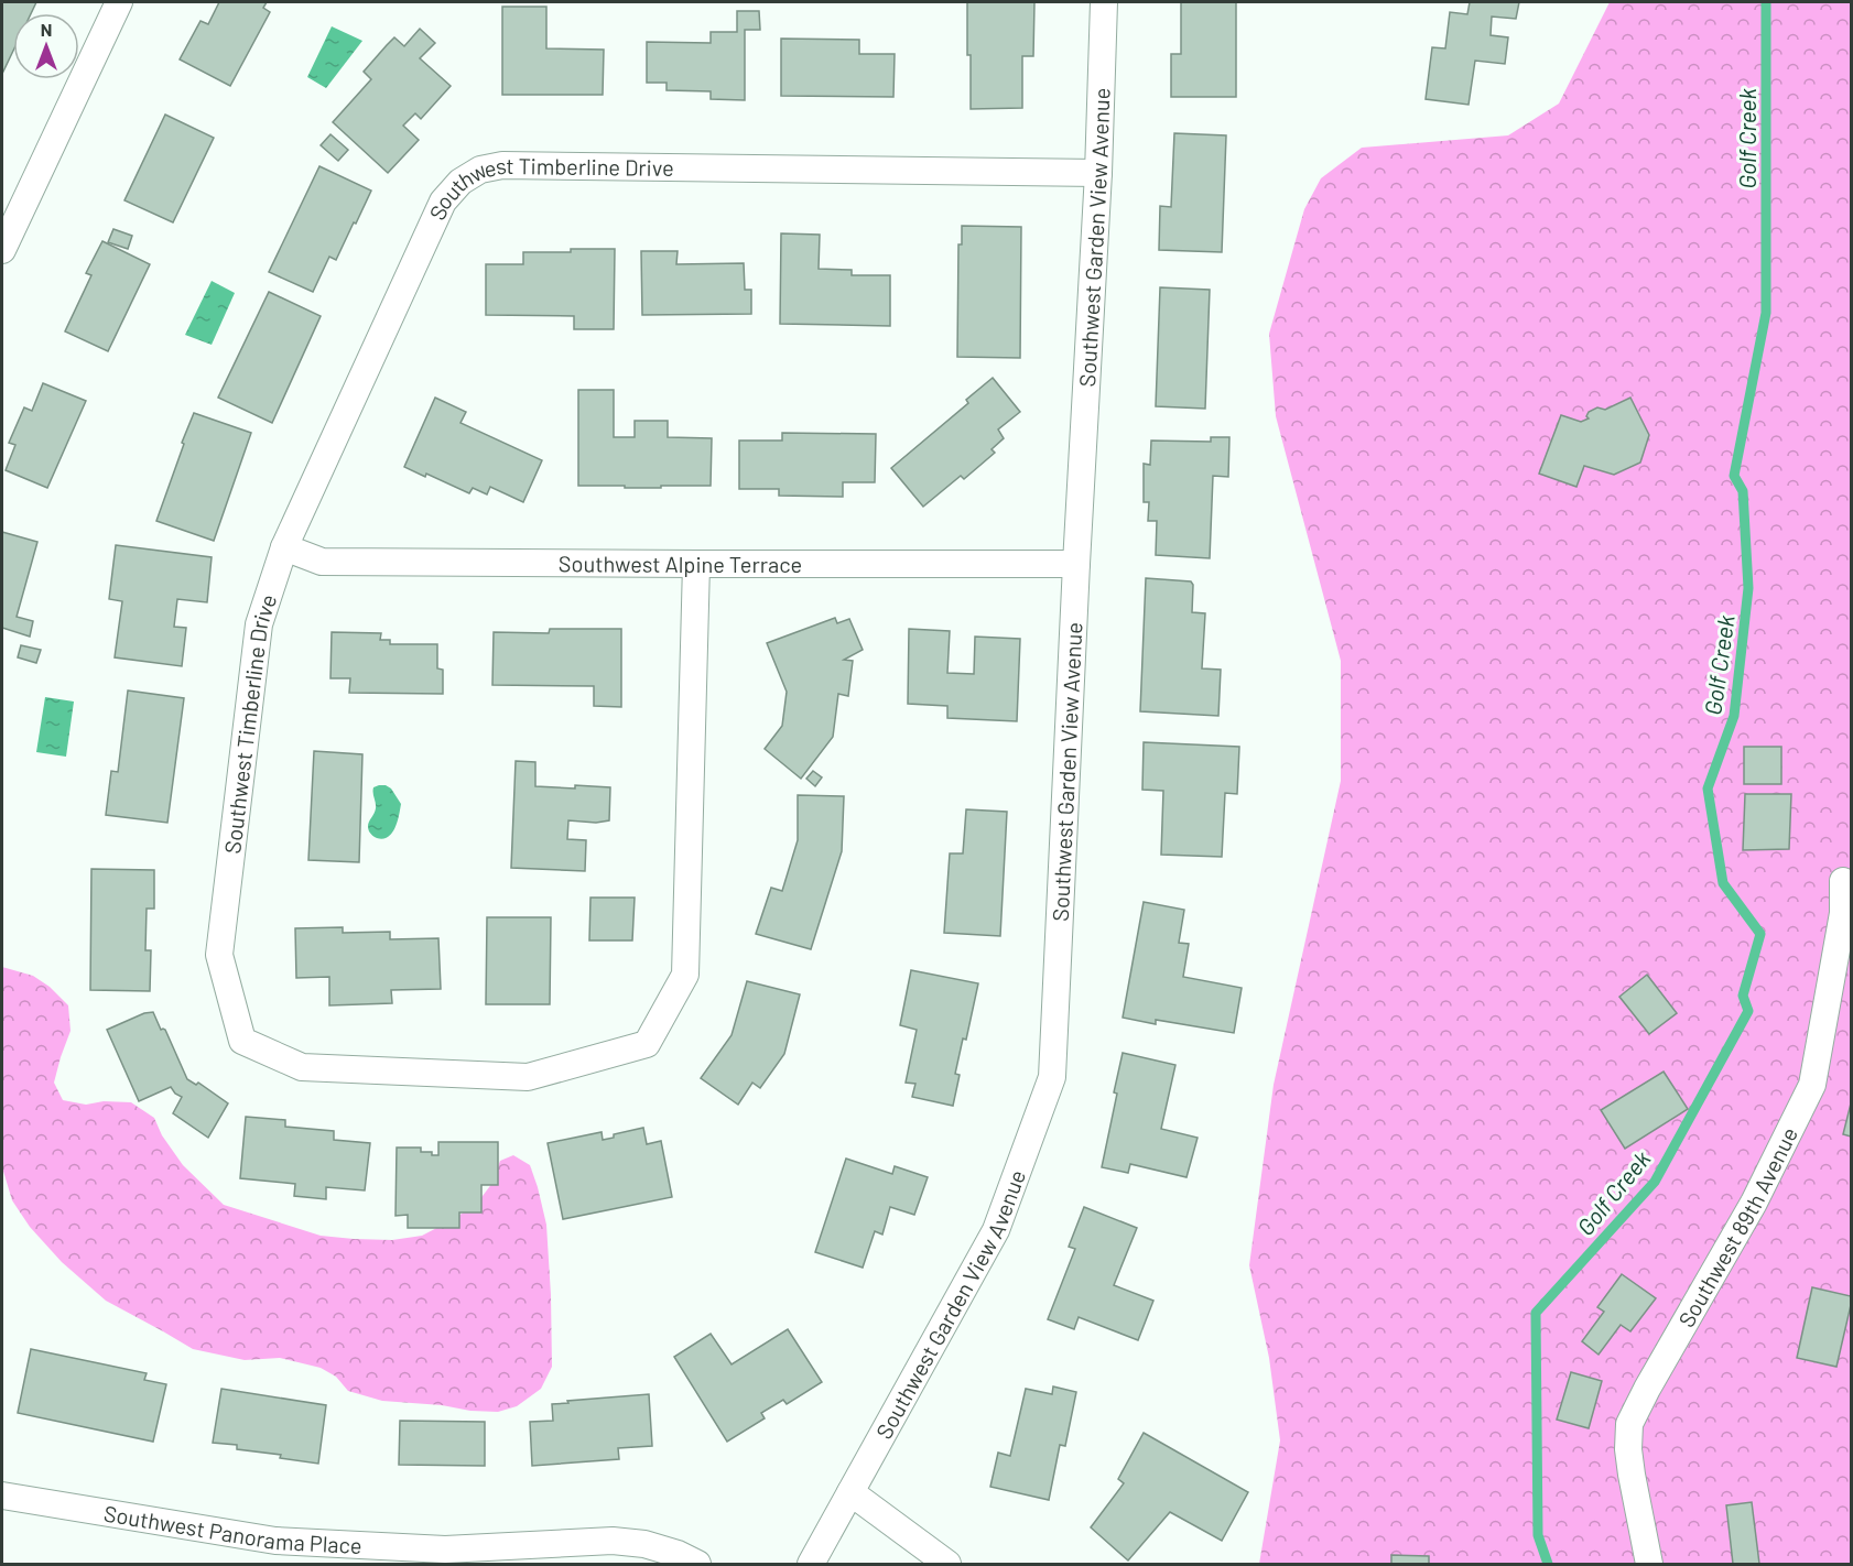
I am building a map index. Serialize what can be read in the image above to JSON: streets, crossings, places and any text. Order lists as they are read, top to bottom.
{
  "streets": {
    "street": [
      "Southwest Timberline Drive",
      "Southwest Garden View Avenue",
      "Southwest Alpine Terrace",
      "Southwest 89th Avenue",
      "Southwest Panorama Place"
    ]
  },
  "crossings": [
    ["Southwest Timberline Drive", "Southwest Garden View Avenue"],
    ["Southwest Timberline Drive", "Southwest Alpine Terrace"],
    ["Southwest Garden View Avenue", "Southwest Alpine Terrace"]
  ],
  "water": ["Golf Creek"],
  "north": "top"
}
